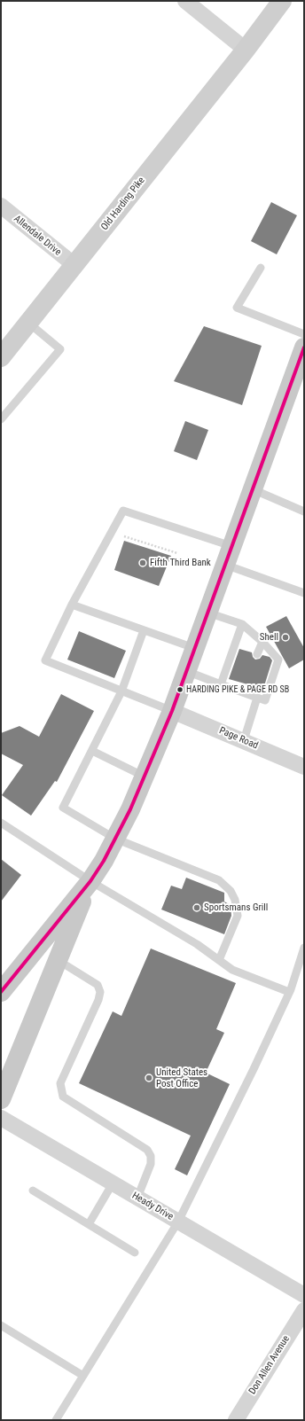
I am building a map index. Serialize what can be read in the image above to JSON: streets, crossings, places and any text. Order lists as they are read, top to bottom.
{
  "streets": {
    "street": [
      "Old Harding Pike",
      "Allendale Drive",
      "Page Road",
      "Heady Drive",
      "Don Allen Avenue"
    ]
  },
  "crossings": [
    ["Old Harding Pike", "Allendale Drive"]
  ],
  "places": [
    "Fifth Third Bank",
    "Shell",
    "HARDING PIKE & PAGE RD SB",
    "Sportsmans Grill",
    "United States Post Office"
  ]
}
